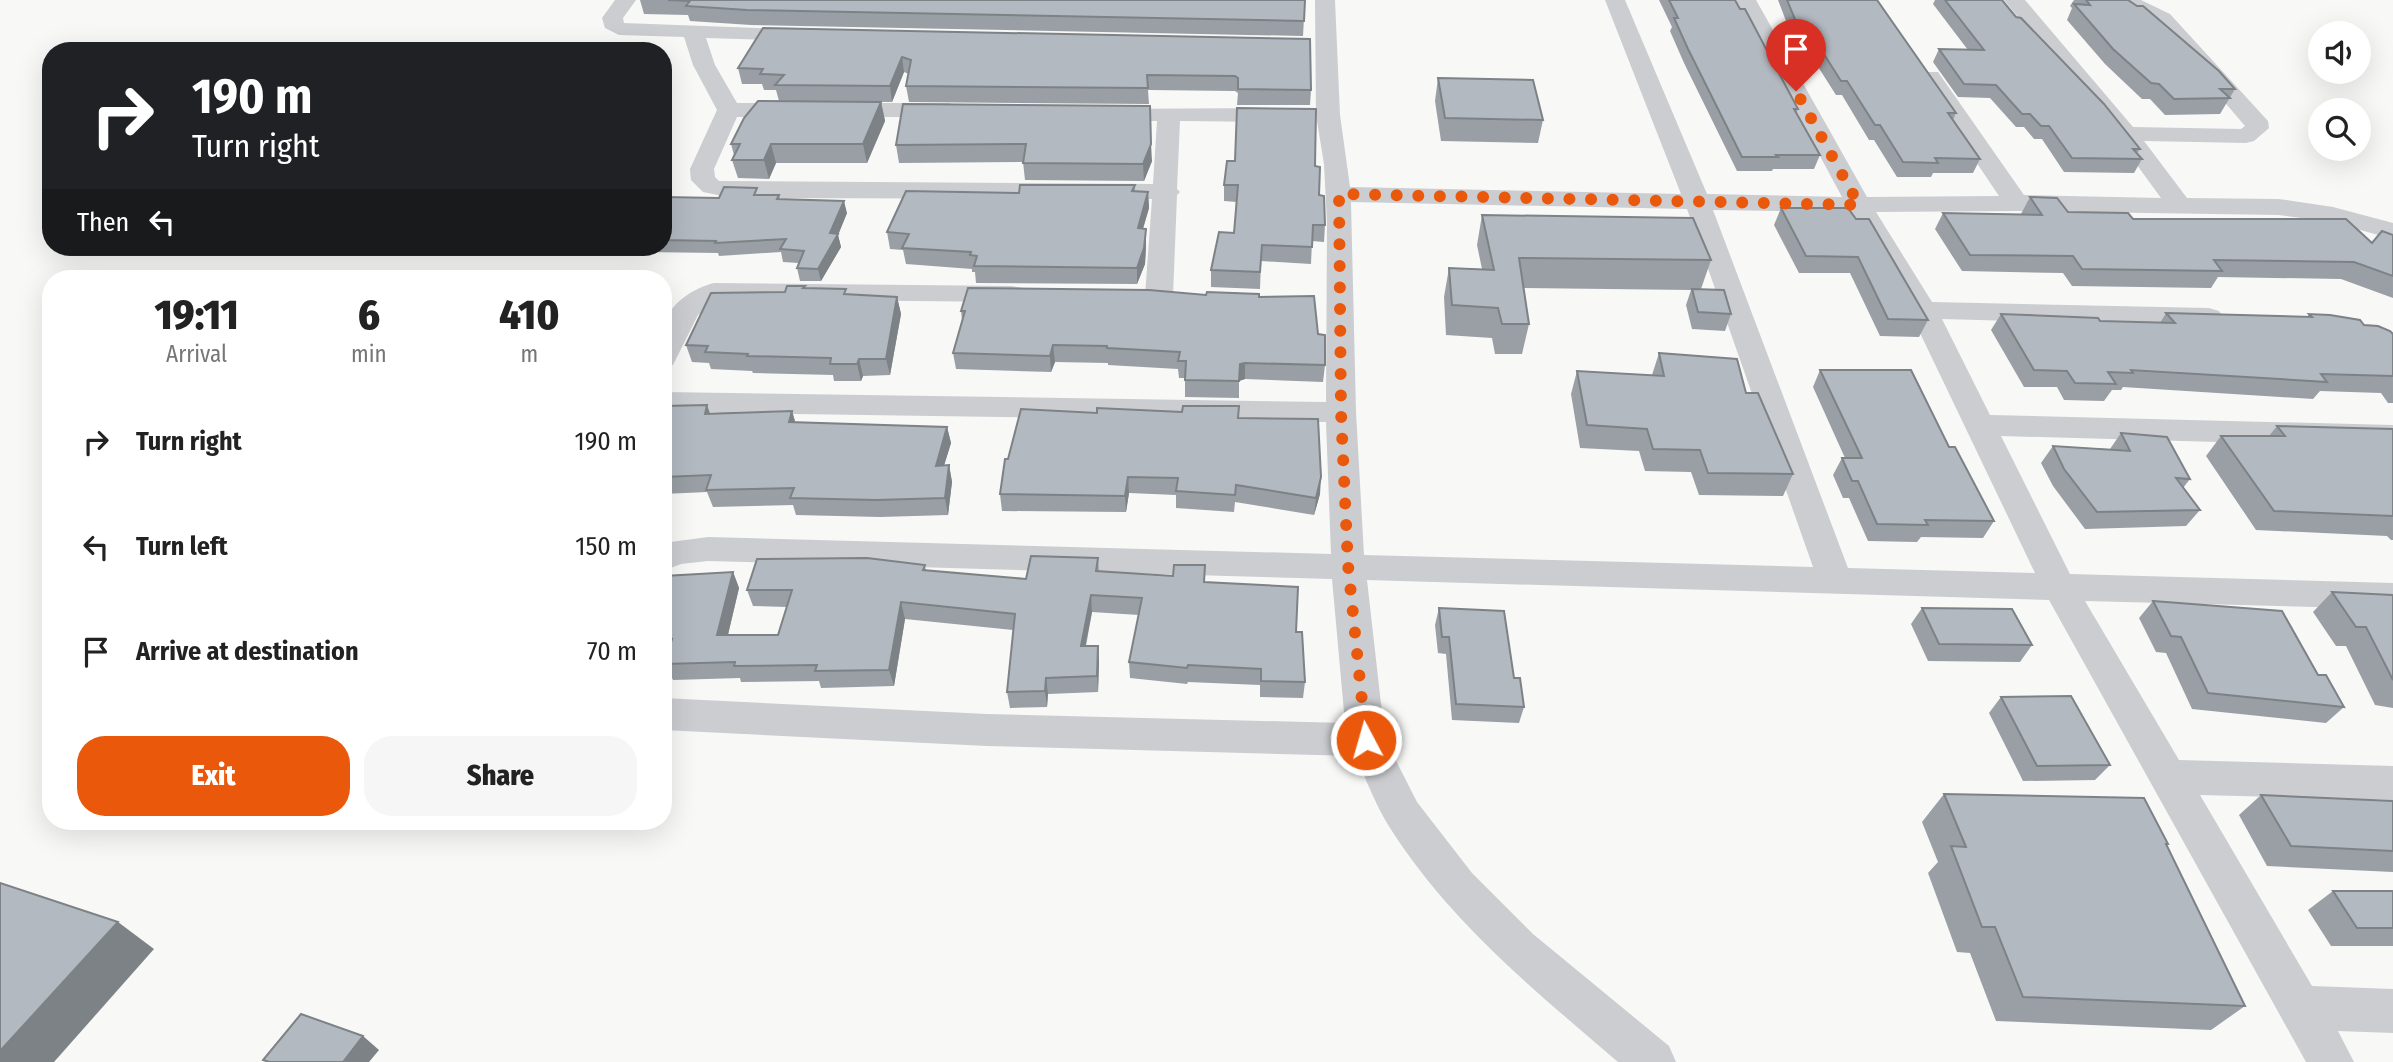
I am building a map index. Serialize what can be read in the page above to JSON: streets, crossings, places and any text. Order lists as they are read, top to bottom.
{
  "page": {
    "turn": ["190 m", "Turn right"],
    "then": "Then",
    "eta": [
      "19:11",
      "Arrival",
      "6",
      "min",
      "410",
      "m"
    ],
    "list": [
      {
        "name": "Turn right",
        "value": "190 m"
      },
      {
        "name": "Turn left",
        "value": "150 m"
      },
      {
        "name": "Arrive at destination",
        "value": "70 m"
      }
    ],
    "buttons": ["Exit", "Share"]
  }
}
